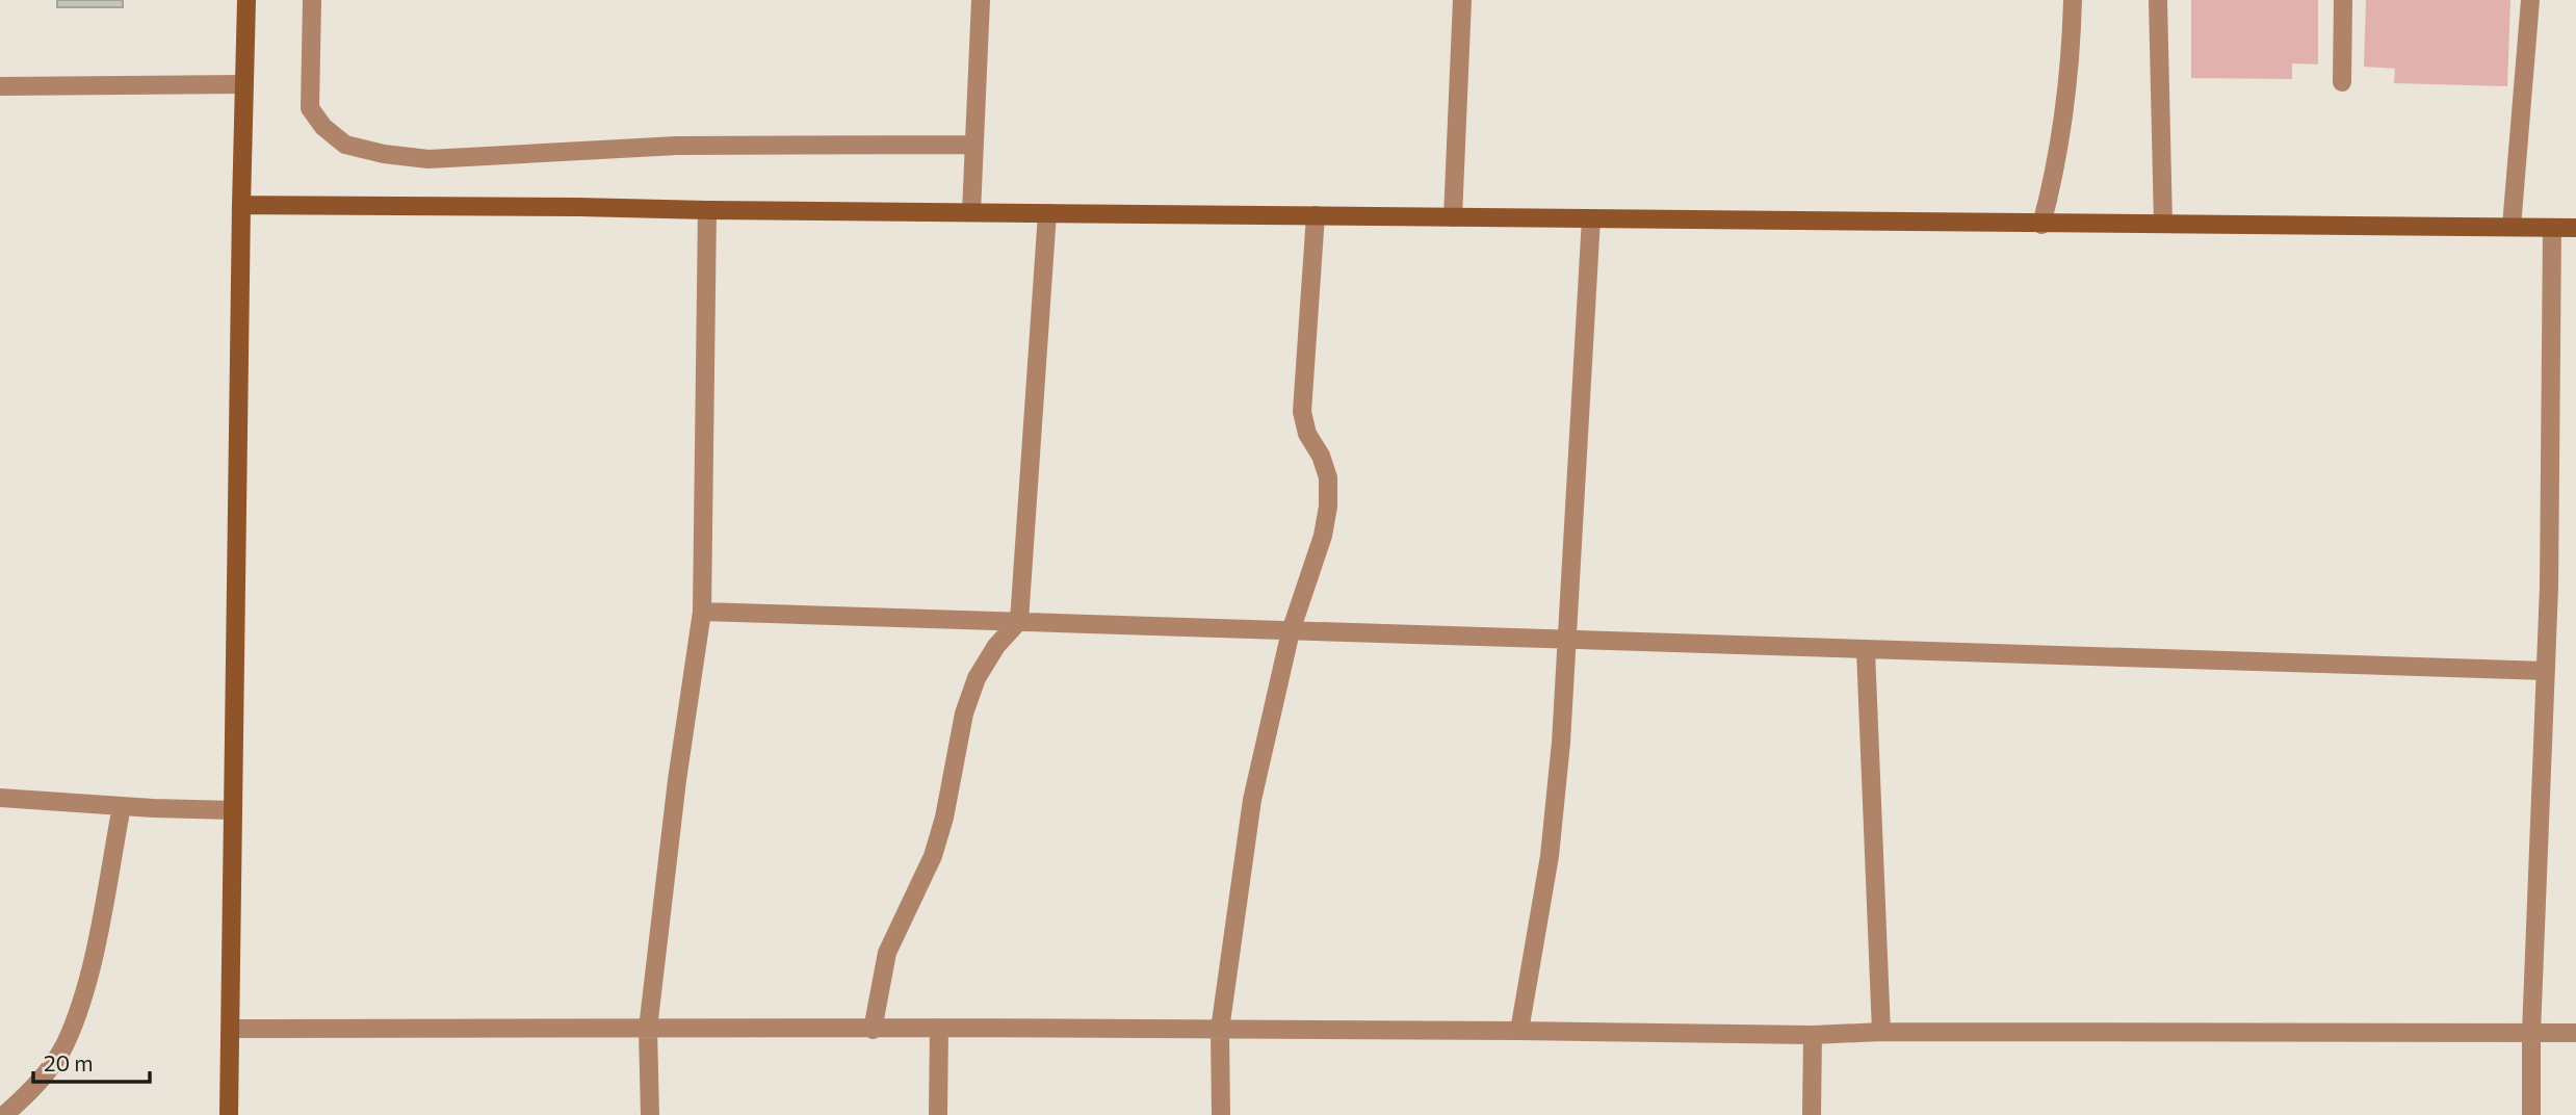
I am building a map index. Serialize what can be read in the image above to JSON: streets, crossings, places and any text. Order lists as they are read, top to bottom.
{
  "scale_bar": "20 m"
}
